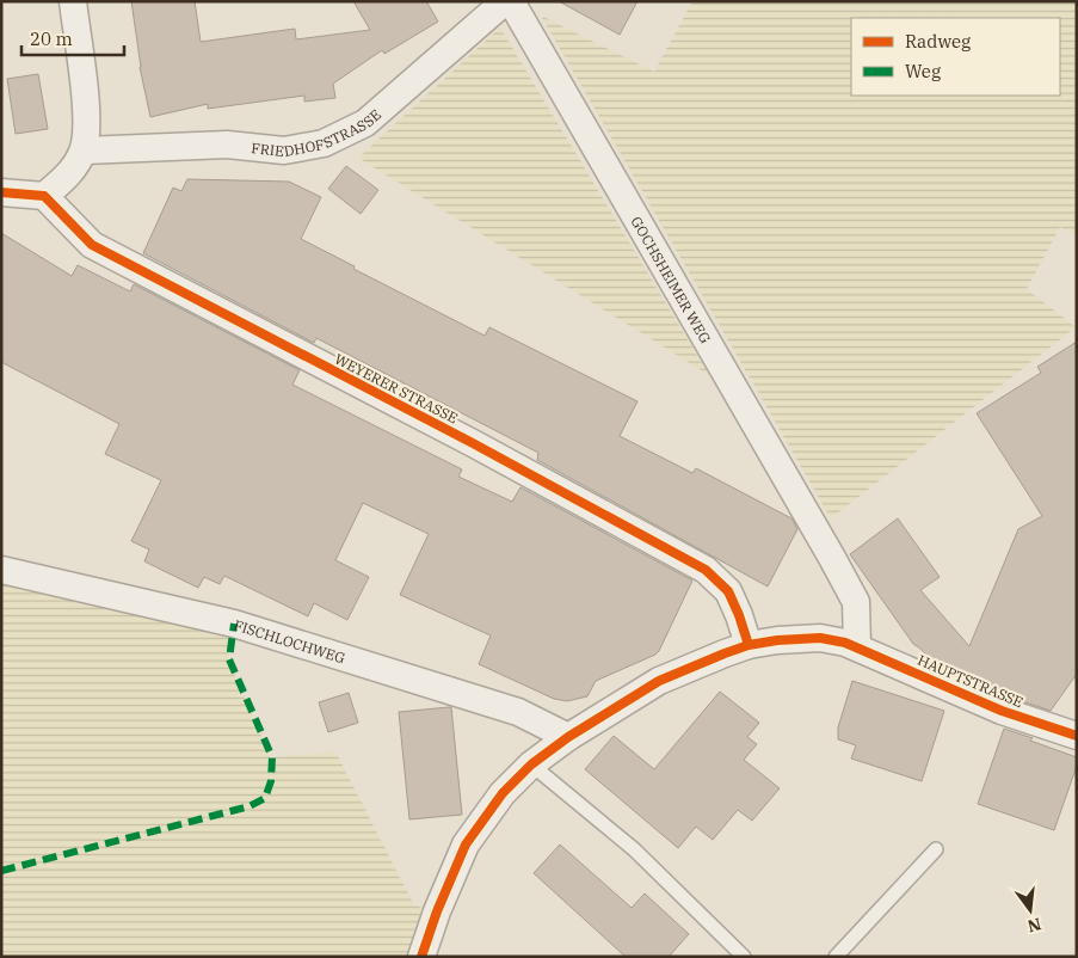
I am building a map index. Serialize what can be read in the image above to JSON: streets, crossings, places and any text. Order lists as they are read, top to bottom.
{
  "streets": {
    "street": [
      "FRIEDHOFSTRASSE",
      "GOCHSHEIMER WEG",
      "WEYERER STRASSE",
      "FISCHLOCHWEG",
      "HAUPTSTRASSE"
    ]
  },
  "crossings": [
    ["GOCHSHEIMER WEG", "HAUPTSTRASSE"],
    ["WEYERER STRASSE", "HAUPTSTRASSE"],
    ["FISCHLOCHWEG", "HAUPTSTRASSE"]
  ],
  "legend": ["Radweg", "Weg"],
  "scale_bar": "20 m",
  "north": "bottom"
}
